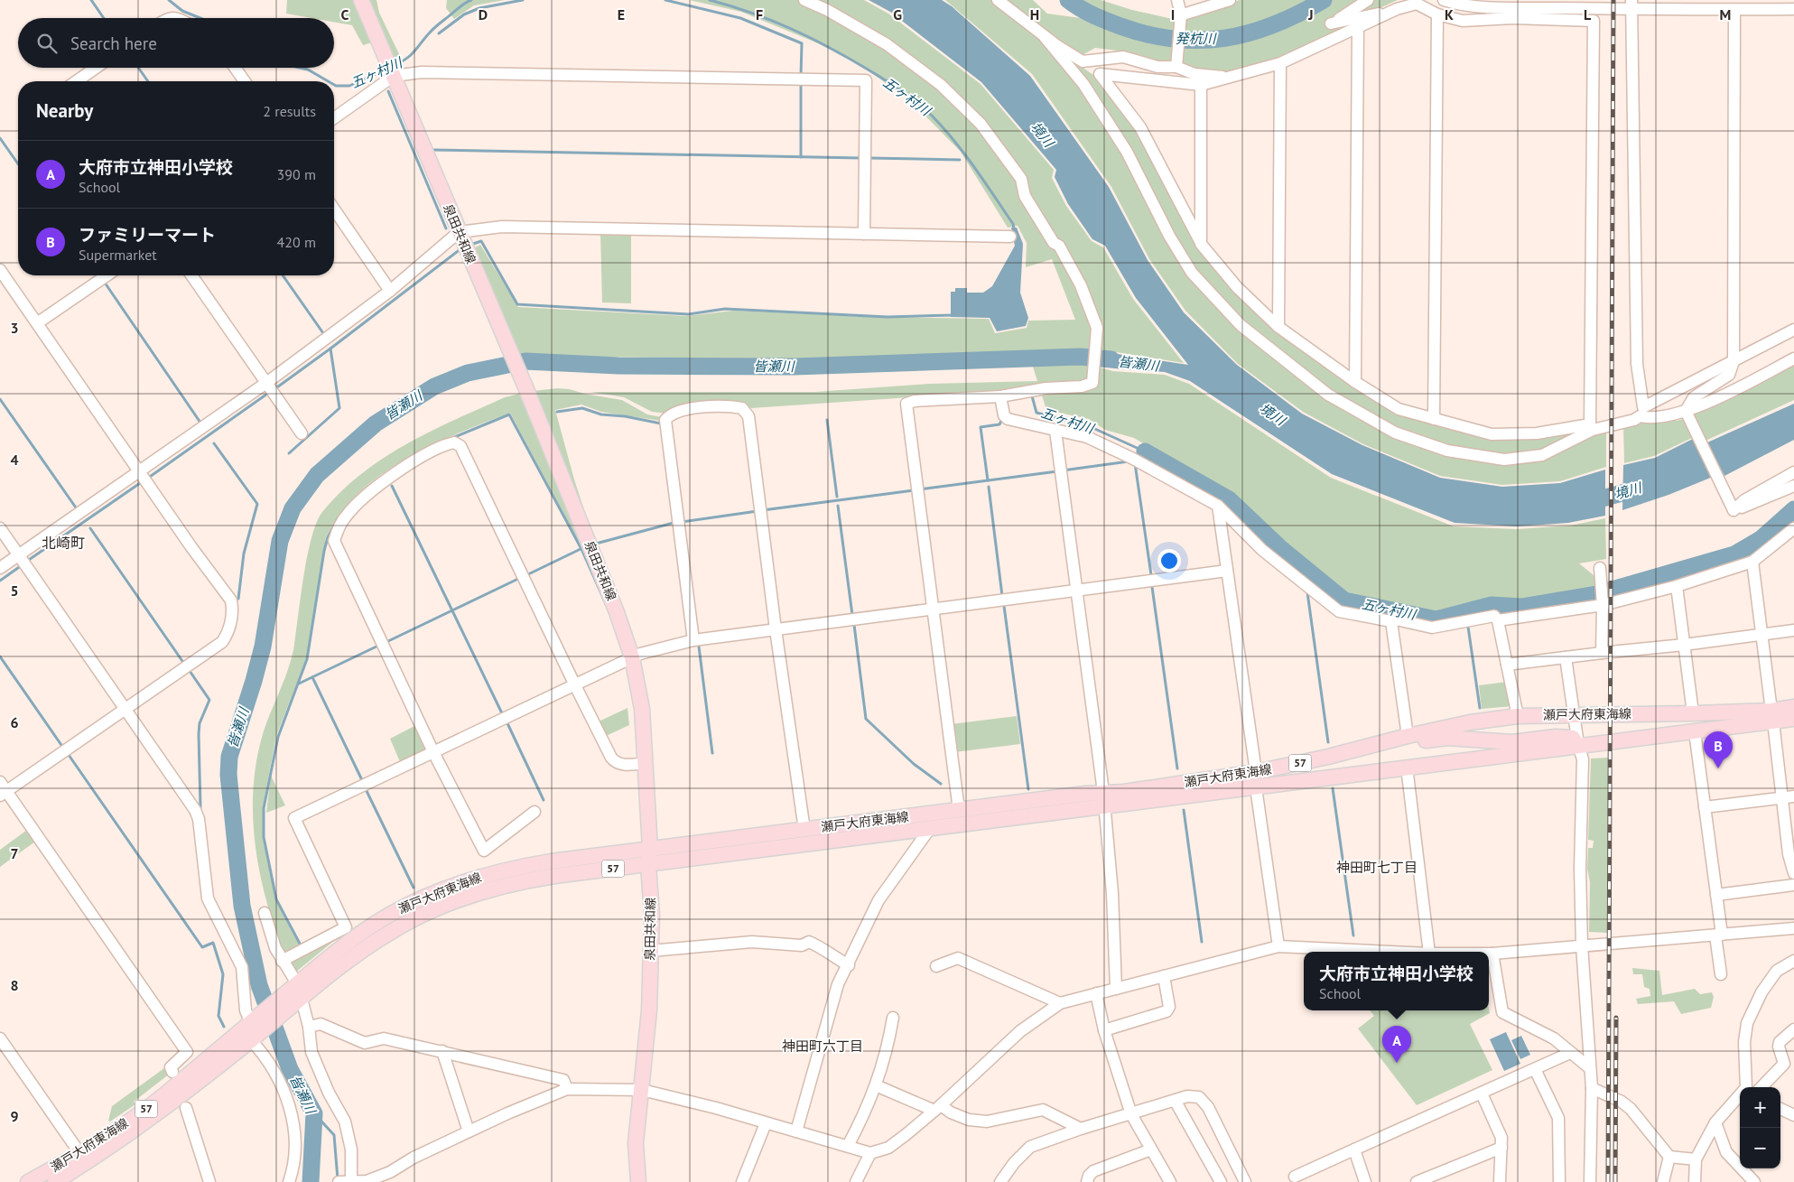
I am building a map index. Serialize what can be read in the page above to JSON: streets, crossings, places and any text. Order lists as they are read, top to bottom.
{
  "streets": {
    "main road": ["泉田共和線", "瀬戸大府東海線", "57"]
  },
  "crossings": [
    ["泉田共和線", "瀬戸大府東海線"],
    ["瀬戸大府東海線", "57"]
  ],
  "districts": ["北崎町", "神田町七丁目", "神田町六丁目"],
  "water": [
    "発杭川",
    "五ヶ村川",
    "境川",
    "皆瀬川"
  ],
  "page": {
    "search": "Search here",
    "heading": ["Nearby", "2 results"],
    "list": [
      {
        "mark": "A",
        "name": "大府市立神田小学校",
        "note": "School",
        "value": "390 m"
      },
      {
        "mark": "B",
        "name": "ファミリーマート",
        "note": "Supermarket",
        "value": "420 m"
      }
    ],
    "pins": ["B", "A"],
    "popup": ["大府市立神田小学校", "School"],
    "map_buttons": ["+", "−"]
  },
  "grid": {
    "columns": [
      "C",
      "D",
      "E",
      "F",
      "G",
      "H",
      "I",
      "J",
      "K",
      "L",
      "M"
    ],
    "rows": [
      "3",
      "4",
      "5",
      "6",
      "7",
      "8",
      "9"
    ]
  }
}
